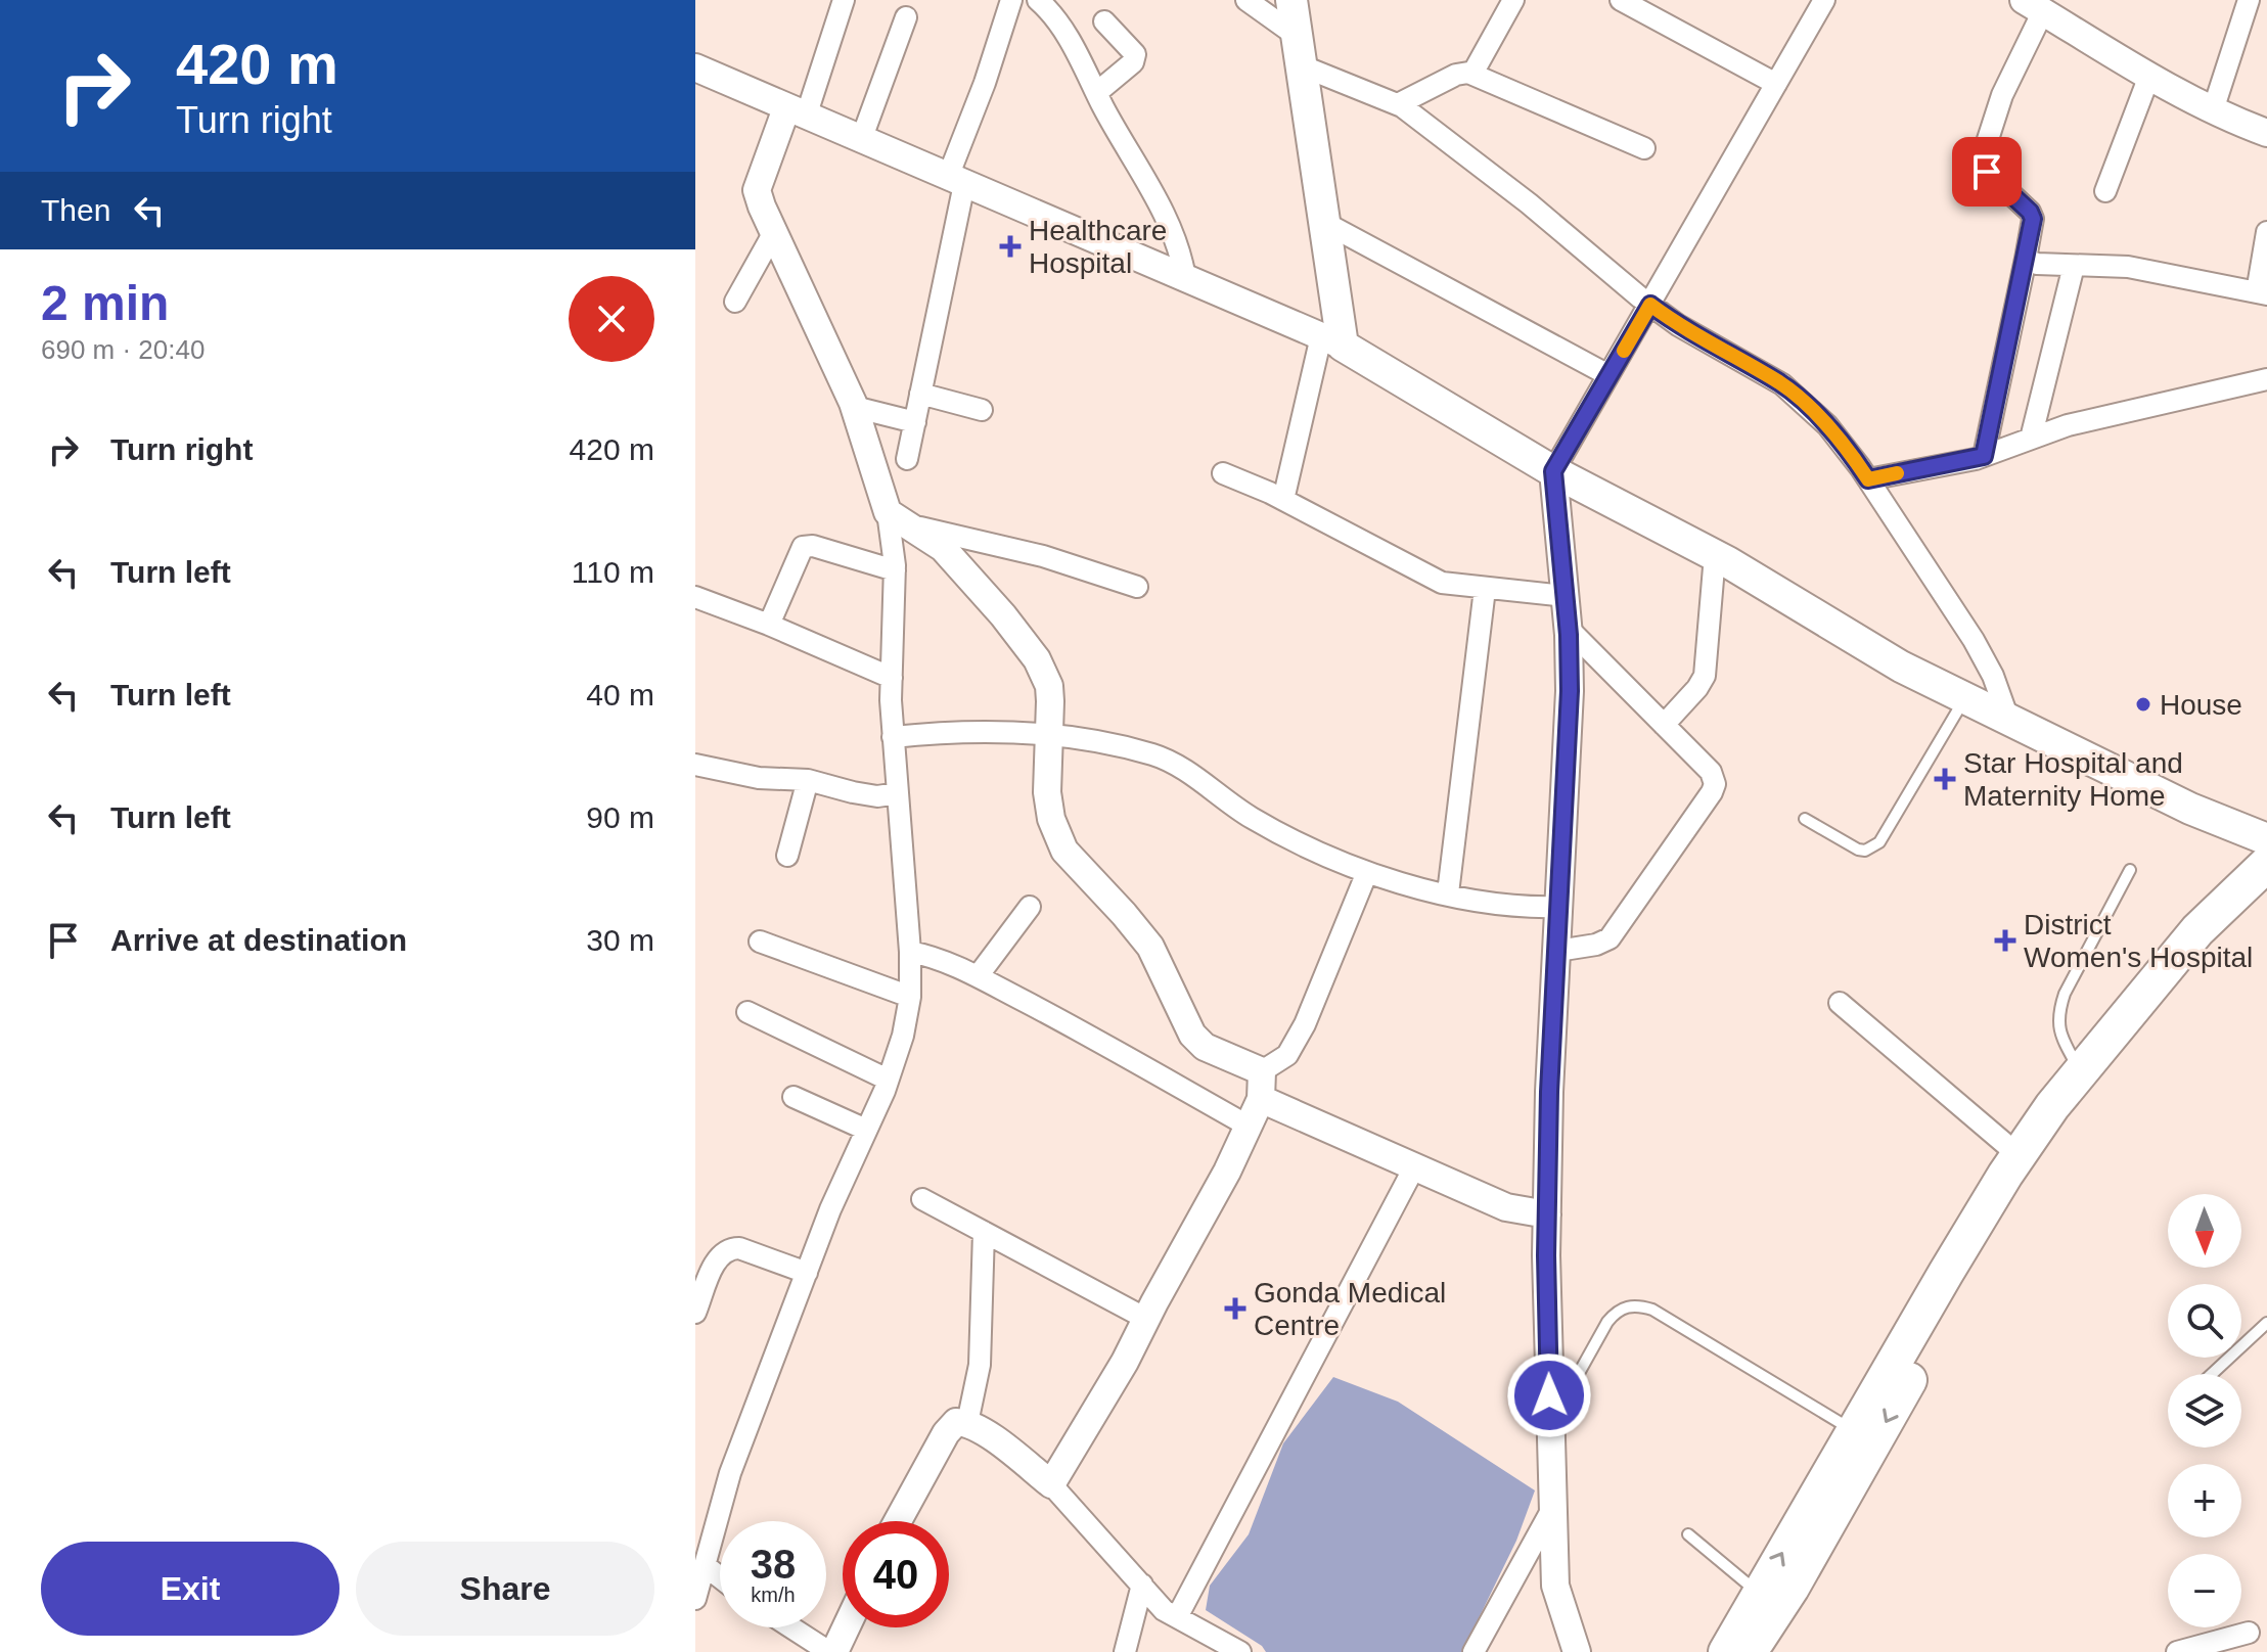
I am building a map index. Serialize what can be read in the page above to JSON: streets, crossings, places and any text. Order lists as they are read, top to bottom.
{
  "places": {
    "health": [
      "Healthcare Hospital",
      "Star Hospital and Maternity Home",
      "District Women's Hospital",
      "Gonda Medical Centre"
    ],
    "other": ["House"]
  },
  "north": "bottom",
  "page": {
    "turn": ["420 m", "Turn right"],
    "then": "Then",
    "heading": ["2 min", "690 m · 20:40"],
    "list": [
      {
        "name": "Turn right",
        "value": "420 m"
      },
      {
        "name": "Turn left",
        "value": "110 m"
      },
      {
        "name": "Turn left",
        "value": "40 m"
      },
      {
        "name": "Turn left",
        "value": "90 m"
      },
      {
        "name": "Arrive at destination",
        "value": "30 m"
      }
    ],
    "map_buttons": ["+", "−"],
    "speed": "38 km/h",
    "limit": "40",
    "buttons": ["Exit", "Share"]
  }
}
